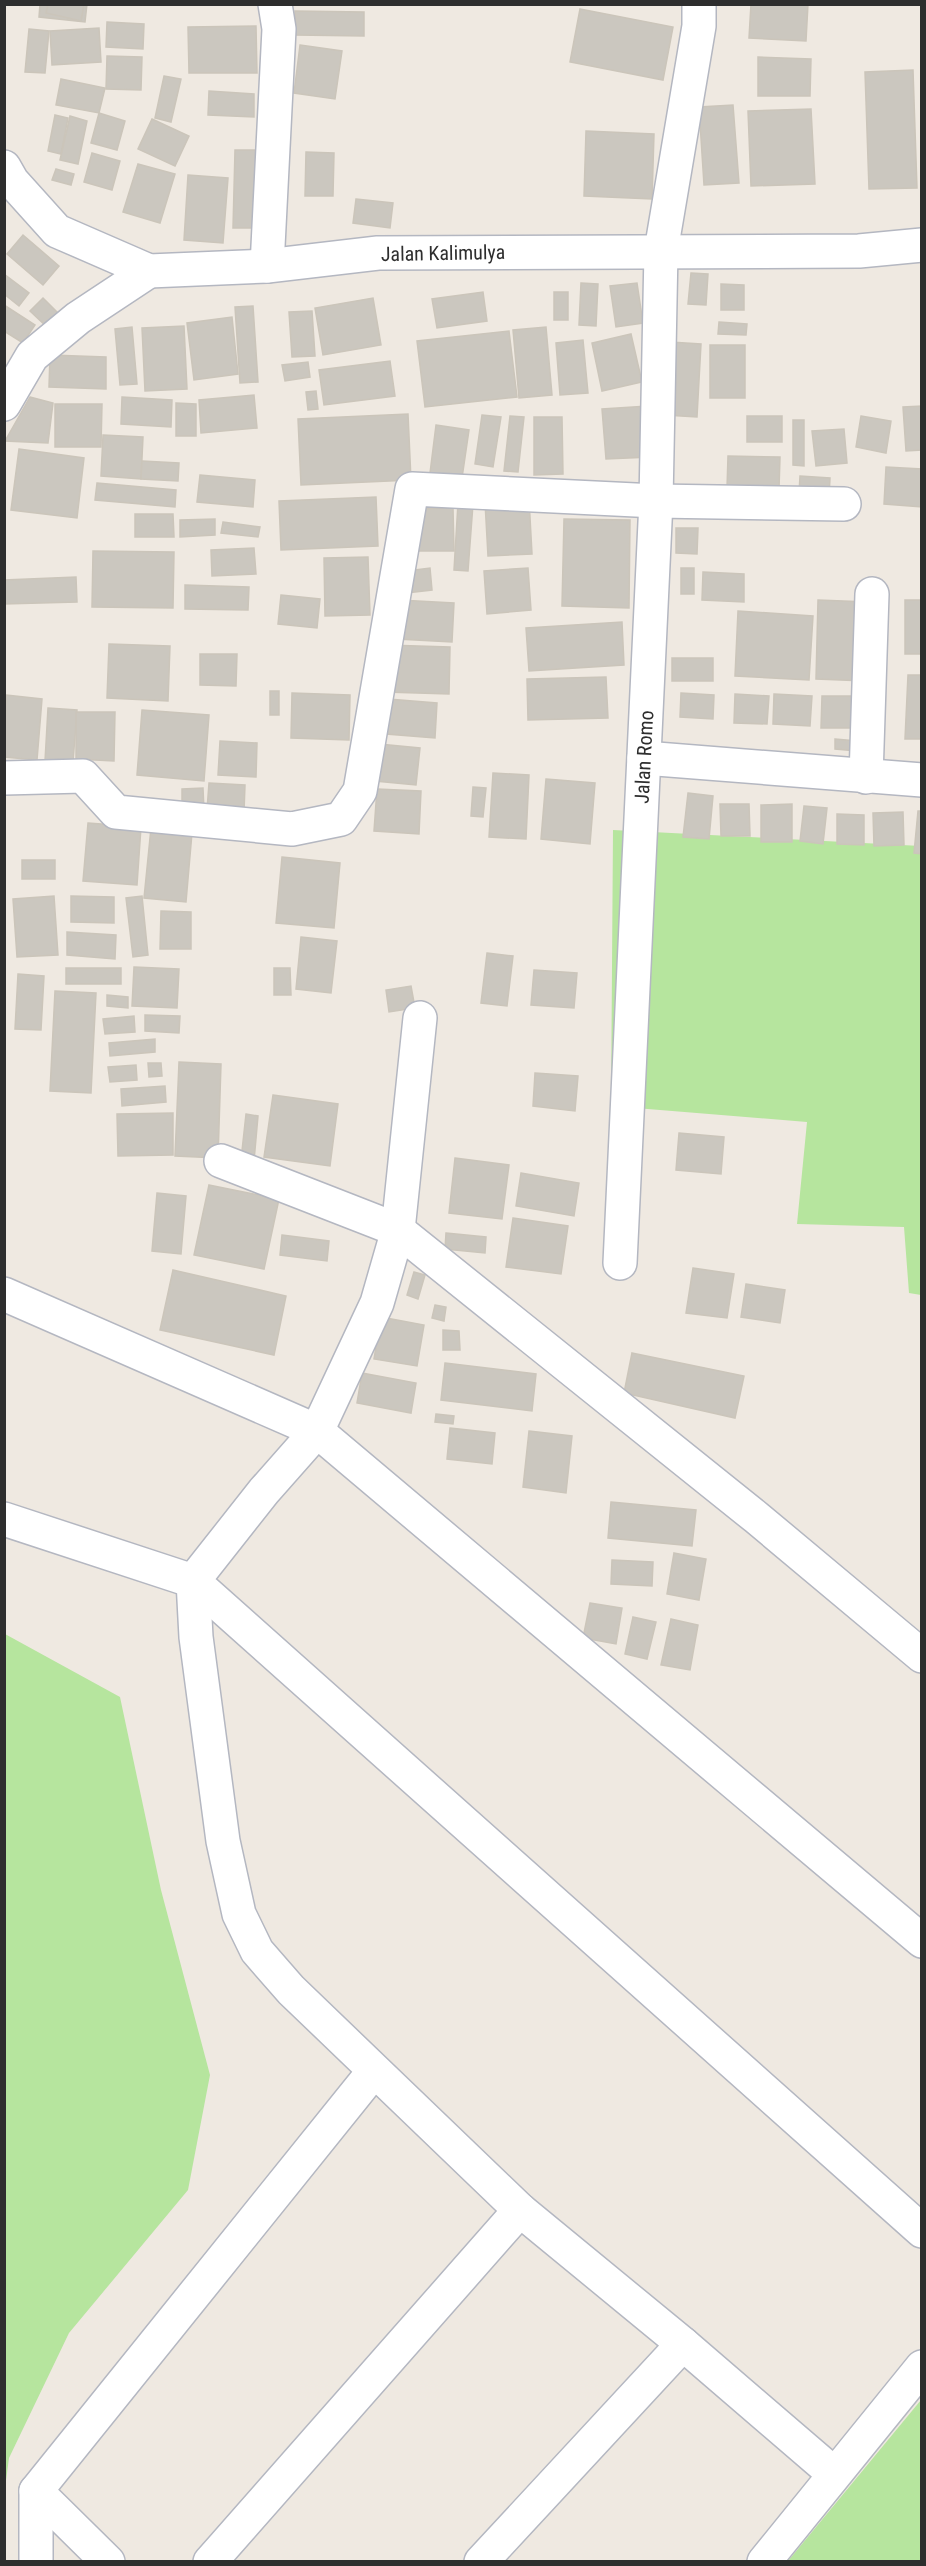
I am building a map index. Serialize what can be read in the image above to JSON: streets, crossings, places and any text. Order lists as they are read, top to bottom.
{
  "streets": {
    "street": ["Jalan Kalimulya", "Jalan Romo"]
  },
  "crossings": [
    ["Jalan Kalimulya", "Jalan Romo"]
  ]
}
